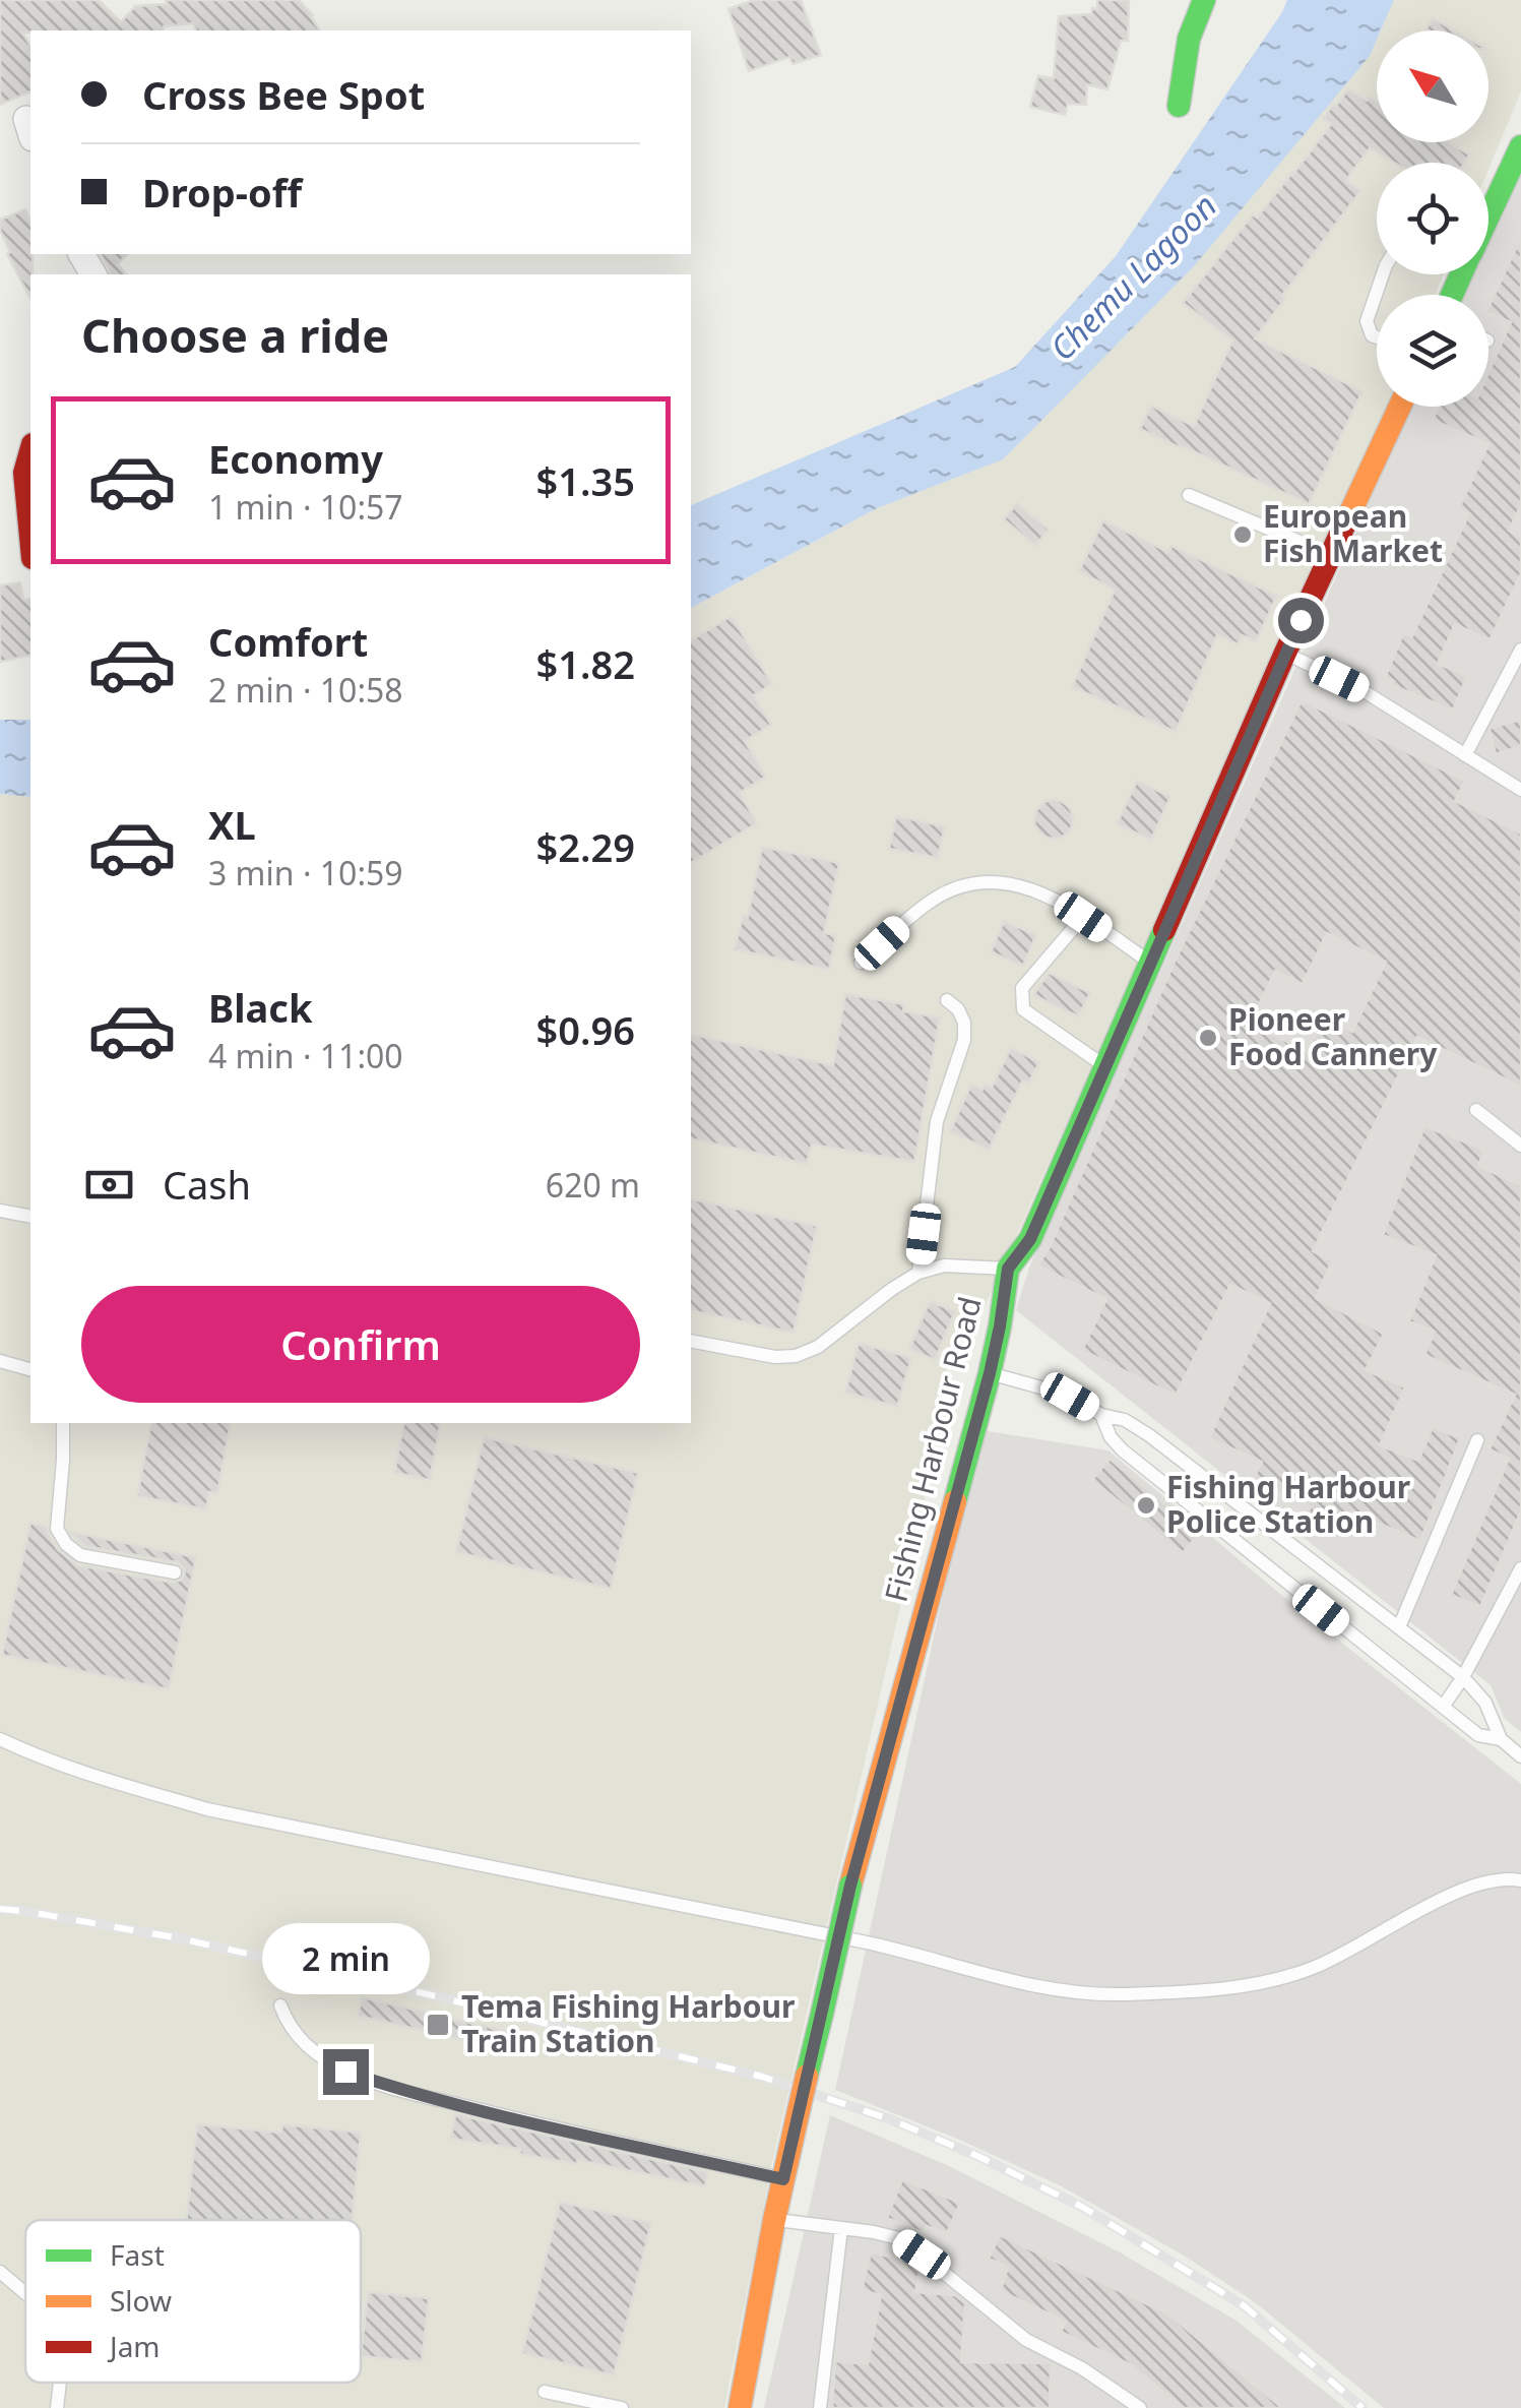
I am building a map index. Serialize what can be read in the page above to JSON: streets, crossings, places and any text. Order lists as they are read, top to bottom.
{
  "streets": {
    "street": ["Fishing Harbour Road"]
  },
  "water": ["Chemu Lagoon"],
  "places": {
    "other": ["European Fish Market", "Pioneer Food Cannery", "Fishing Harbour Police Station"],
    "transit": ["Tema Fishing Harbour Train Station"]
  },
  "legend": ["Fast", "Slow", "Jam"],
  "north": "top left",
  "page": {
    "banner": ["Cross Bee Spot", "Drop-off"],
    "heading": "Choose a ride",
    "list": [
      {
        "name": "Economy",
        "note": "1 min · 10:57",
        "value": "$1.35"
      },
      {
        "name": "Comfort",
        "note": "2 min · 10:58",
        "value": "$1.82"
      },
      {
        "name": "XL",
        "note": "3 min · 10:59",
        "value": "$2.29"
      },
      {
        "name": "Black",
        "note": "4 min · 11:00",
        "value": "$0.96"
      }
    ],
    "pay": ["Cash", "620 m"],
    "buttons": "Confirm",
    "bubble": "2 min"
  }
}
